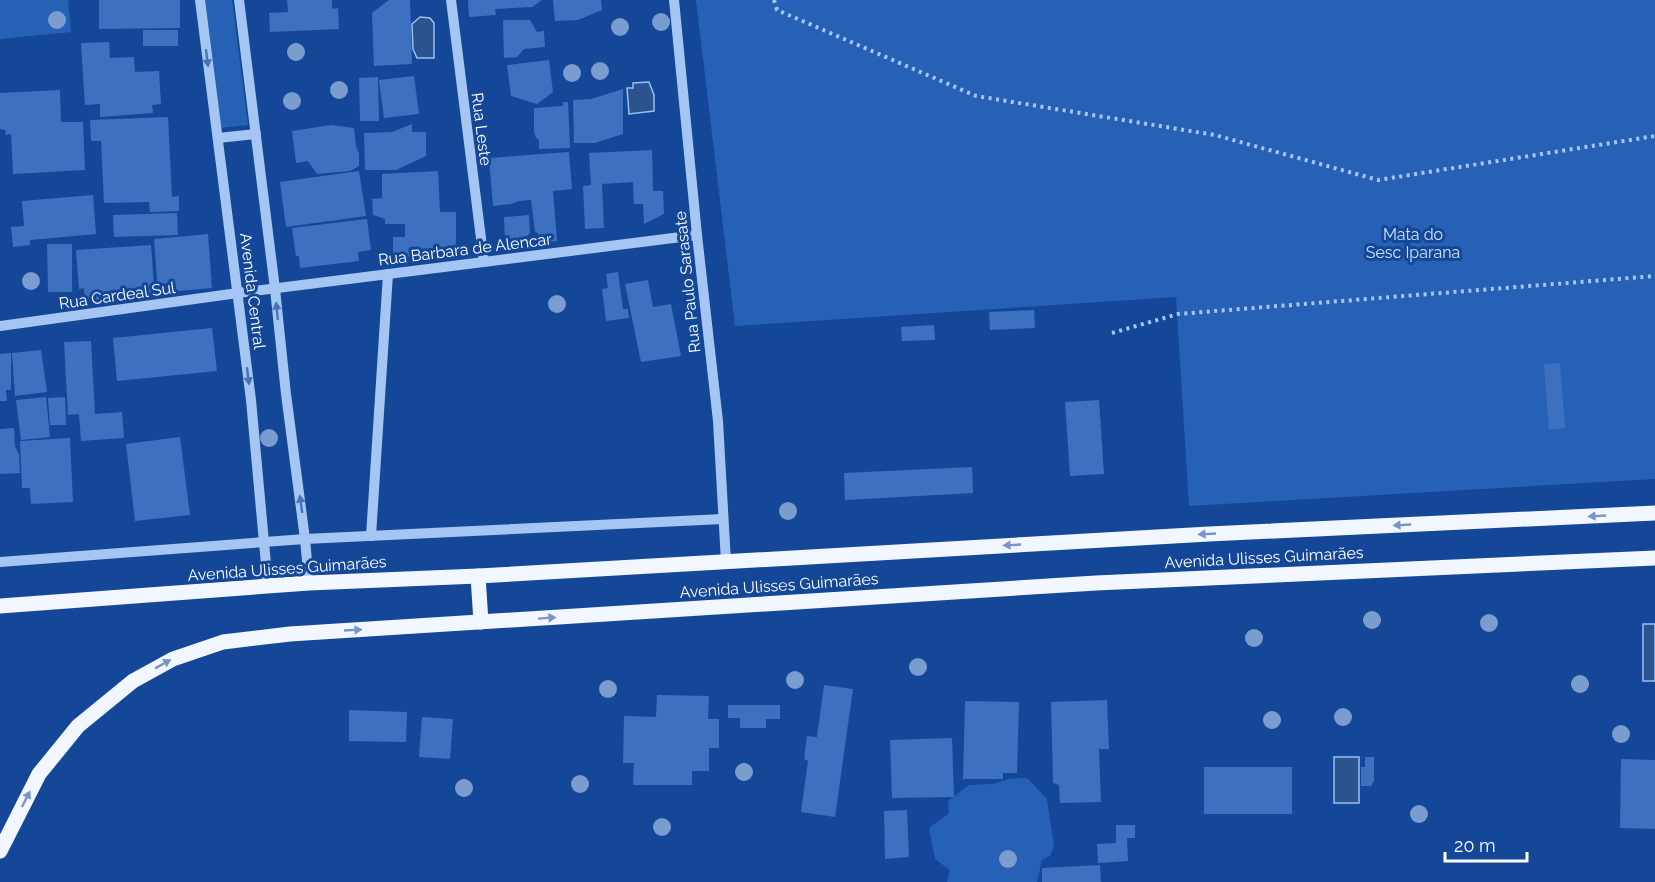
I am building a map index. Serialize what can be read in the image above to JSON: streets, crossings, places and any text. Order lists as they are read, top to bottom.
{
  "streets": {
    "main road": ["Avenida Ulisses Guimarães"],
    "street": [
      "Rua Leste",
      "Rua Barbara de Alencar",
      "Rua Paulo Sarasate",
      "Avenida Central",
      "Rua Cardeal Sul"
    ]
  },
  "crossings": [
    ["Rua Leste", "Rua Barbara de Alencar"],
    ["Rua Barbara de Alencar", "Rua Paulo Sarasate"],
    ["Rua Barbara de Alencar", "Avenida Central"],
    ["Rua Barbara de Alencar", "Rua Cardeal Sul"],
    ["Rua Paulo Sarasate", "Avenida Ulisses Guimarães"],
    ["Avenida Central", "Rua Cardeal Sul"],
    ["Avenida Central", "Avenida Ulisses Guimarães"]
  ],
  "parks": ["Mata do Sesc Iparana"],
  "scale_bar": "20 m"
}
